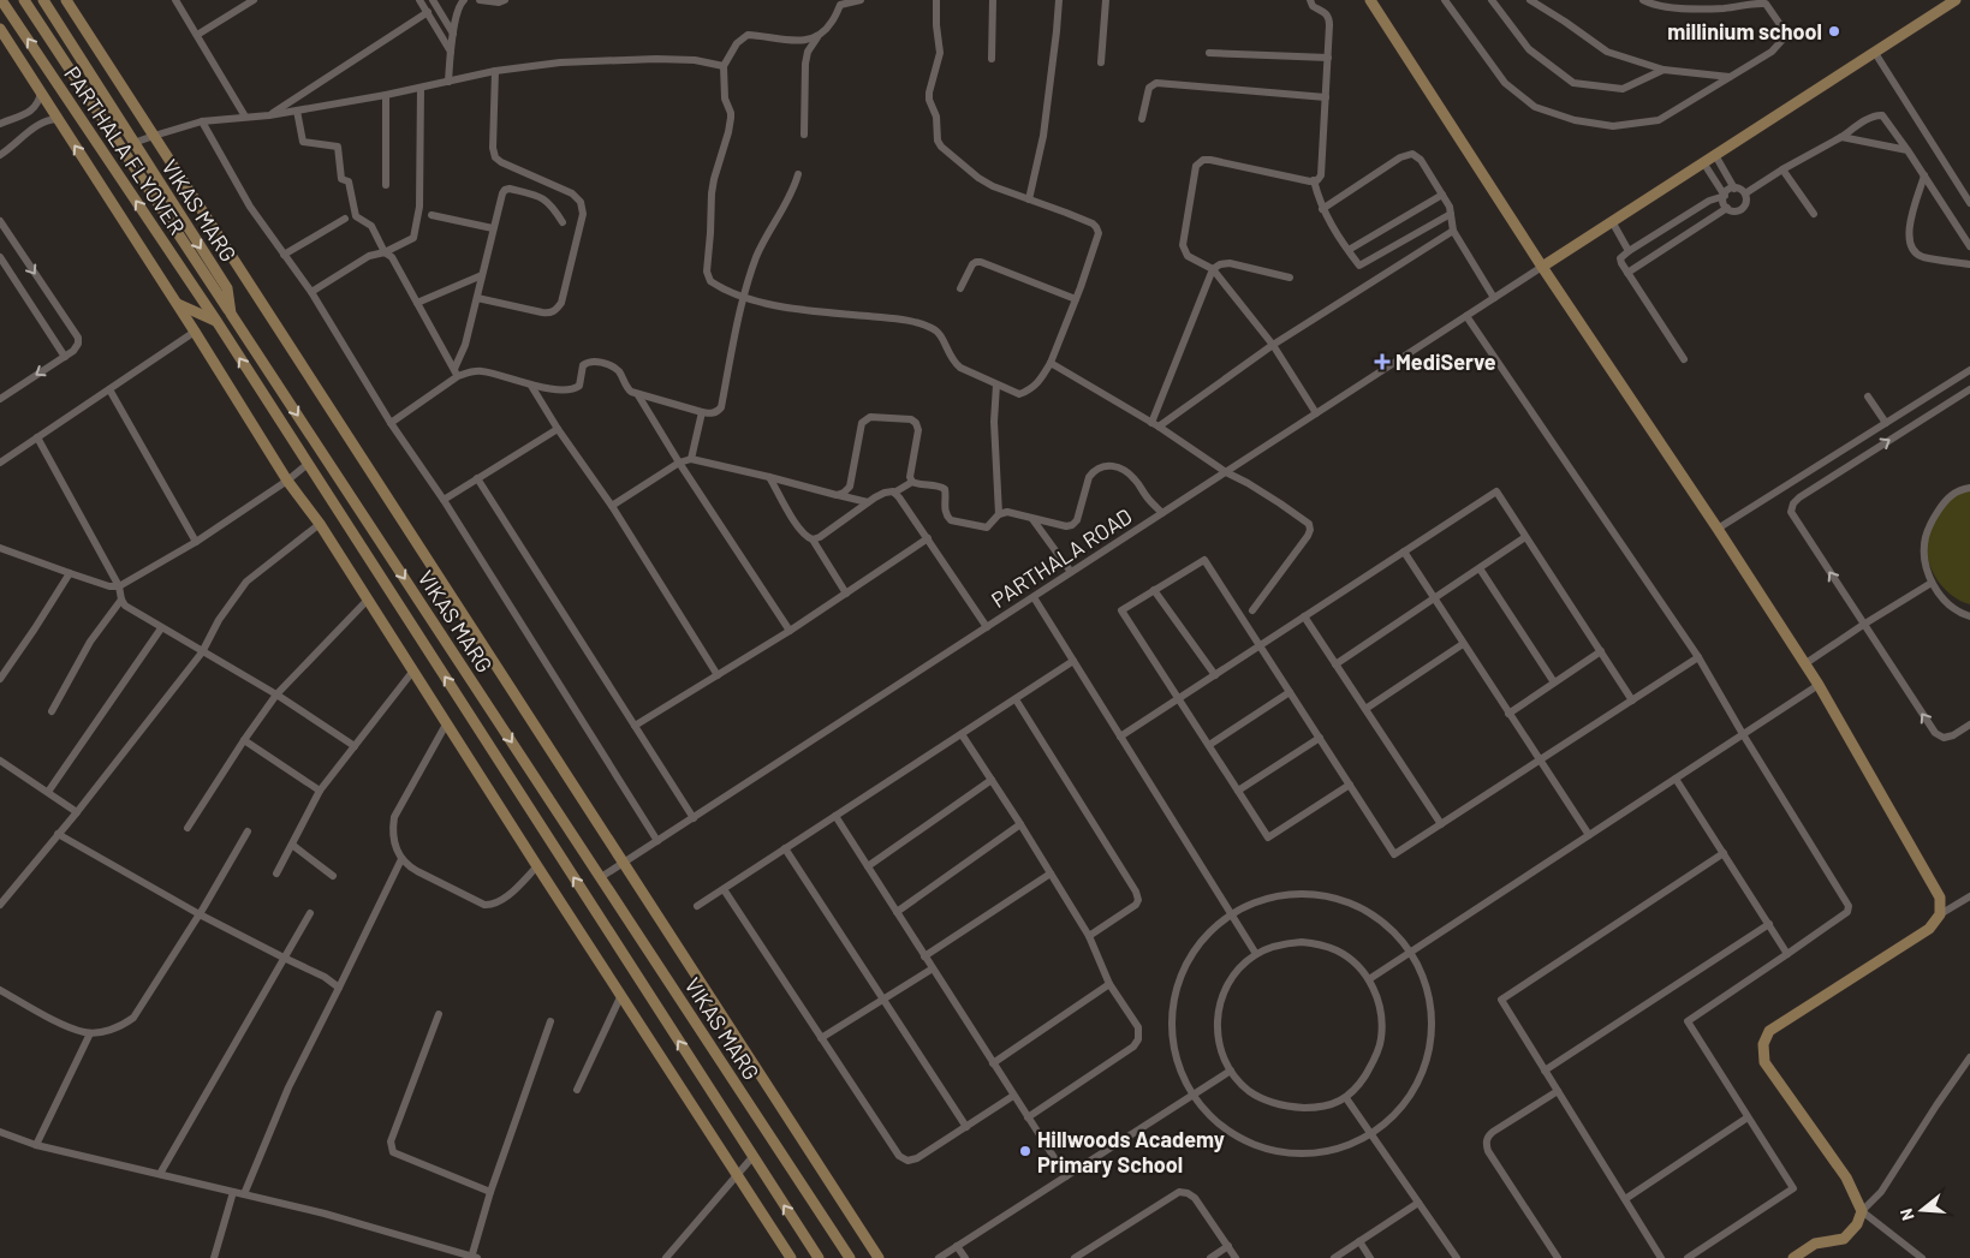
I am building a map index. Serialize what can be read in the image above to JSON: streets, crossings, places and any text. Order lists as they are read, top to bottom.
{
  "streets": {
    "street": ["PARTHALA FLYOVER", "VIKAS MARG", "PARTHALA ROAD"]
  },
  "crossings": [
    ["PARTHALA FLYOVER", "VIKAS MARG"],
    ["VIKAS MARG", "PARTHALA ROAD"]
  ],
  "places": {
    "other": ["millinium school", "Hillwoods Academy Primary School"],
    "health": ["MediServe"]
  },
  "north": "left"
}
